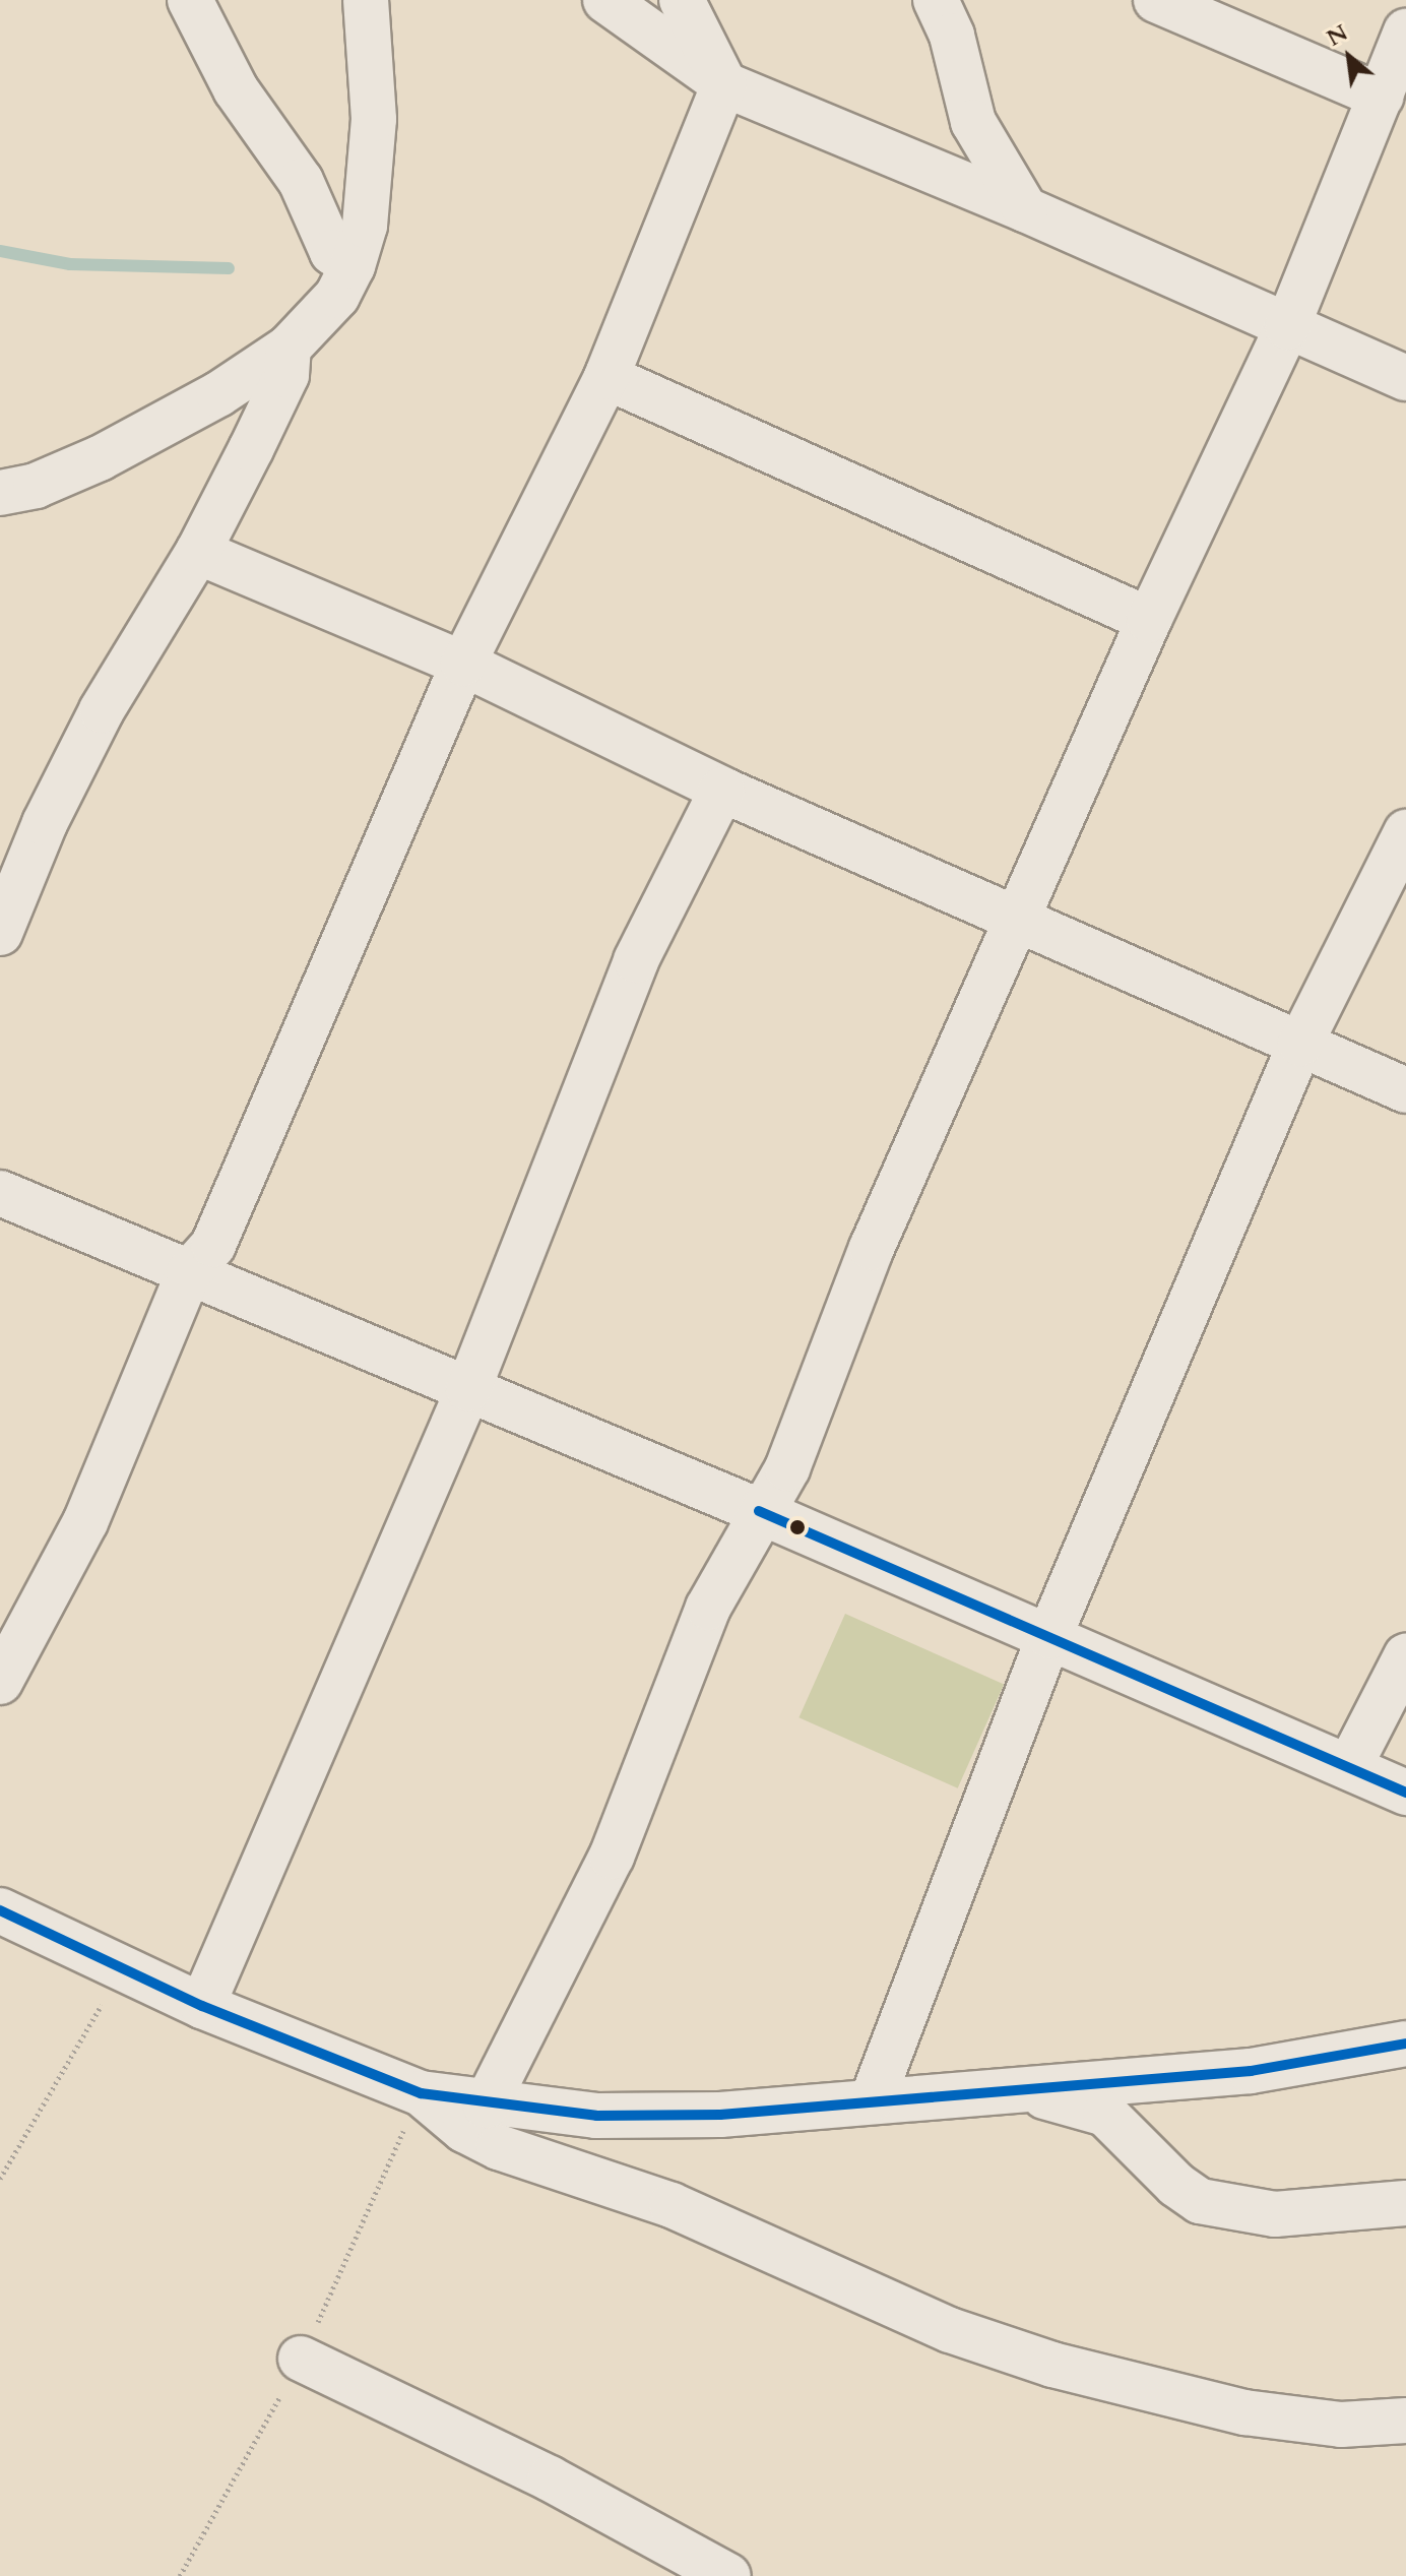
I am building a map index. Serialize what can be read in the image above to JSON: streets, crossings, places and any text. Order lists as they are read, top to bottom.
{
  "north": "top left"
}
